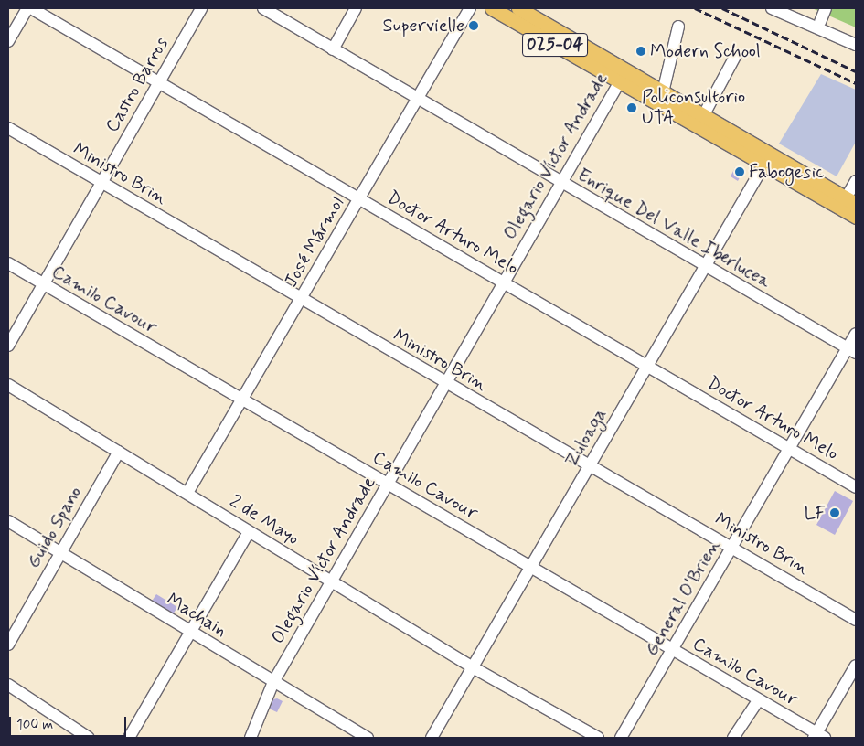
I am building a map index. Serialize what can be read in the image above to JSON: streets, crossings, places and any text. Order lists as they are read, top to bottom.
{
  "streets": {
    "main road": ["025-04"],
    "street": [
      "Castro Barros",
      "Olegario Víctor Andrade",
      "Ministro Brin",
      "Enrique Del Valle Iberlucea",
      "Doctor Arturo Melo",
      "José Mármol",
      "Camilo Cavour",
      "Zuloaga",
      "2 de Mayo",
      "Guido Spano",
      "General O'Brien",
      "Machain"
    ]
  },
  "crossings": [
    ["025-04", "Olegario Víctor Andrade"],
    ["025-04", "Zuloaga"],
    ["Castro Barros", "Ministro Brin"],
    ["Castro Barros", "Doctor Arturo Melo"],
    ["Castro Barros", "Camilo Cavour"],
    ["Olegario Víctor Andrade", "Ministro Brin"],
    ["Olegario Víctor Andrade", "Enrique Del Valle Iberlucea"],
    ["Olegario Víctor Andrade", "Doctor Arturo Melo"],
    ["Olegario Víctor Andrade", "Camilo Cavour"],
    ["Olegario Víctor Andrade", "2 de Mayo"],
    ["Olegario Víctor Andrade", "Machain"],
    ["Ministro Brin", "José Mármol"],
    ["Ministro Brin", "Zuloaga"],
    ["Ministro Brin", "General O'Brien"],
    ["Enrique Del Valle Iberlucea", "José Mármol"],
    ["Enrique Del Valle Iberlucea", "Zuloaga"],
    ["Enrique Del Valle Iberlucea", "General O'Brien"],
    ["Doctor Arturo Melo", "José Mármol"],
    ["Doctor Arturo Melo", "Zuloaga"],
    ["Doctor Arturo Melo", "General O'Brien"],
    ["José Mármol", "Camilo Cavour"],
    ["José Mármol", "2 de Mayo"],
    ["Camilo Cavour", "Zuloaga"],
    ["Camilo Cavour", "General O'Brien"],
    ["Zuloaga", "2 de Mayo"],
    ["2 de Mayo", "Guido Spano"],
    ["Guido Spano", "Machain"]
  ],
  "places": [
    "Supervielle",
    "Modern School",
    "Policonsultorio UTA",
    "Fabogesic",
    "LF"
  ],
  "scale_bar": "100 m"
}
